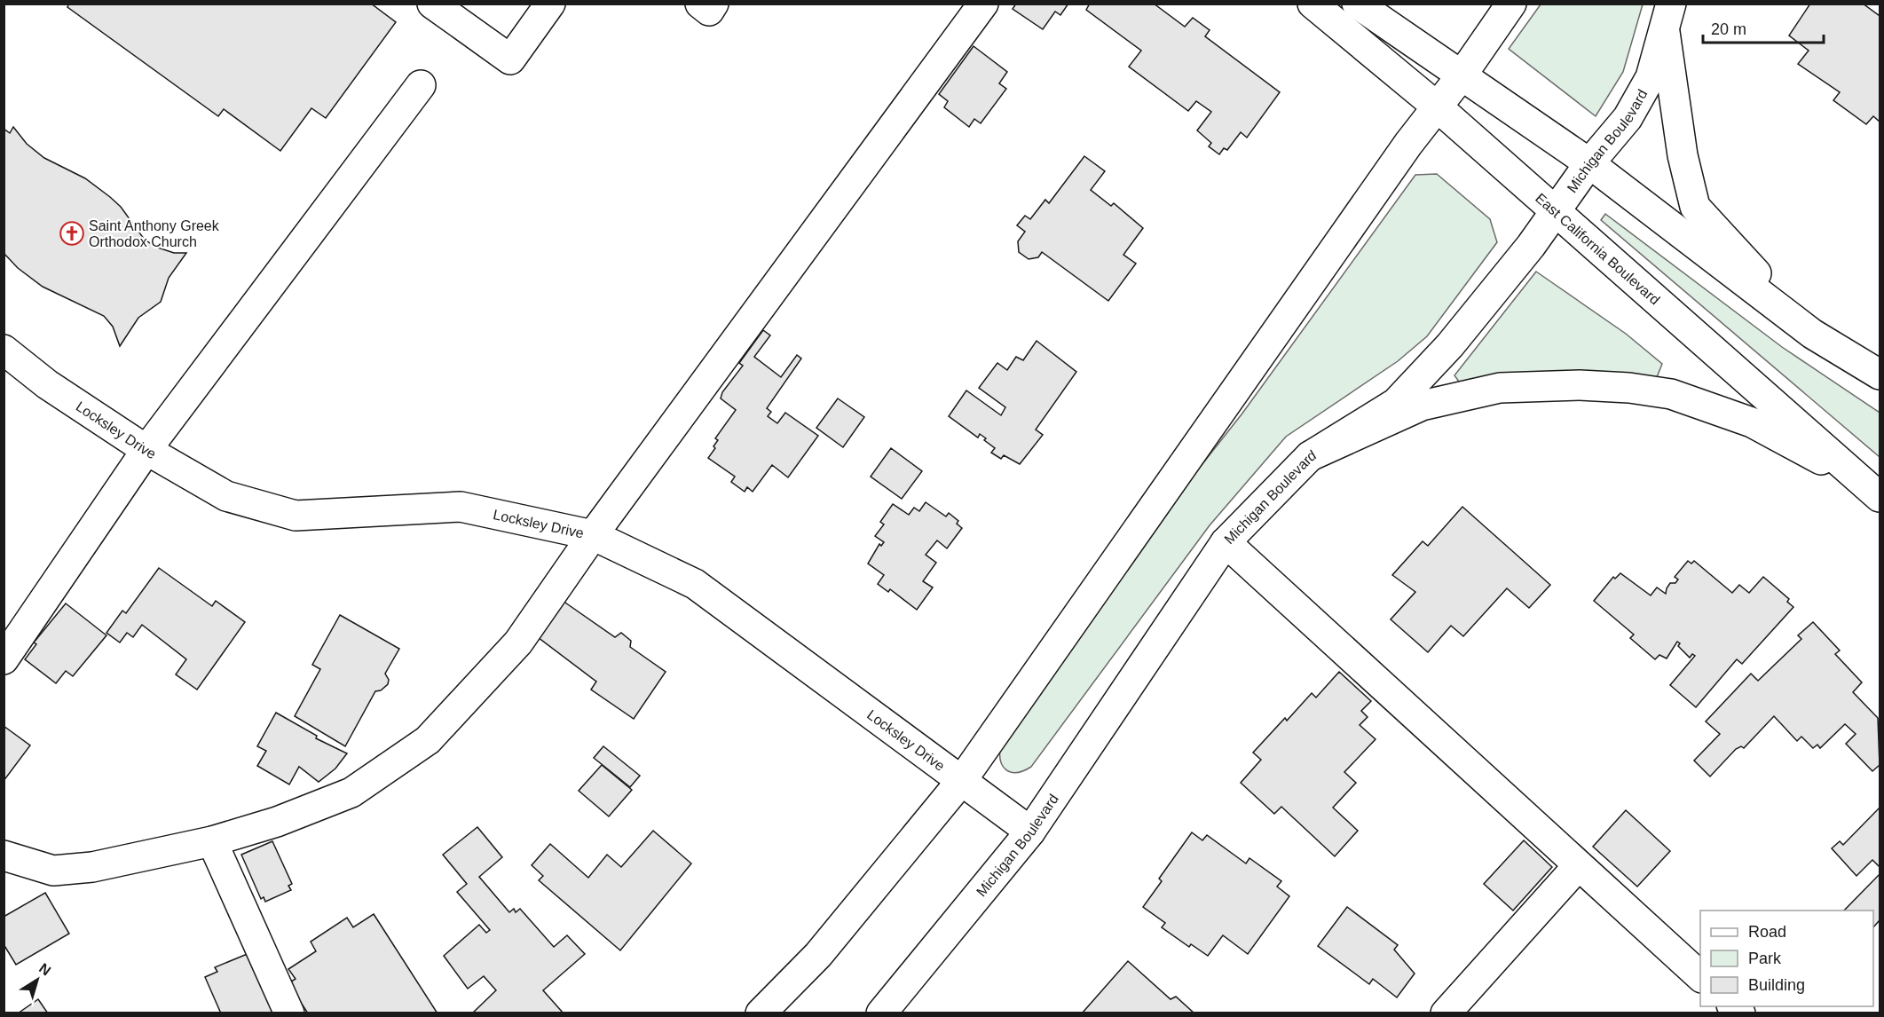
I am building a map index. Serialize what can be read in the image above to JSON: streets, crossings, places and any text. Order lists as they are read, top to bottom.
{
  "streets": {
    "street": ["Michigan Boulevard", "East California Boulevard", "Locksley Drive"]
  },
  "crossings": [
    ["Michigan Boulevard", "East California Boulevard"],
    ["Michigan Boulevard", "Locksley Drive"]
  ],
  "places": {
    "church": ["Saint Anthony Greek Orthodox Church"]
  },
  "legend": ["Road", "Park", "Building"],
  "scale_bar": "20 m",
  "north": "top right"
}
